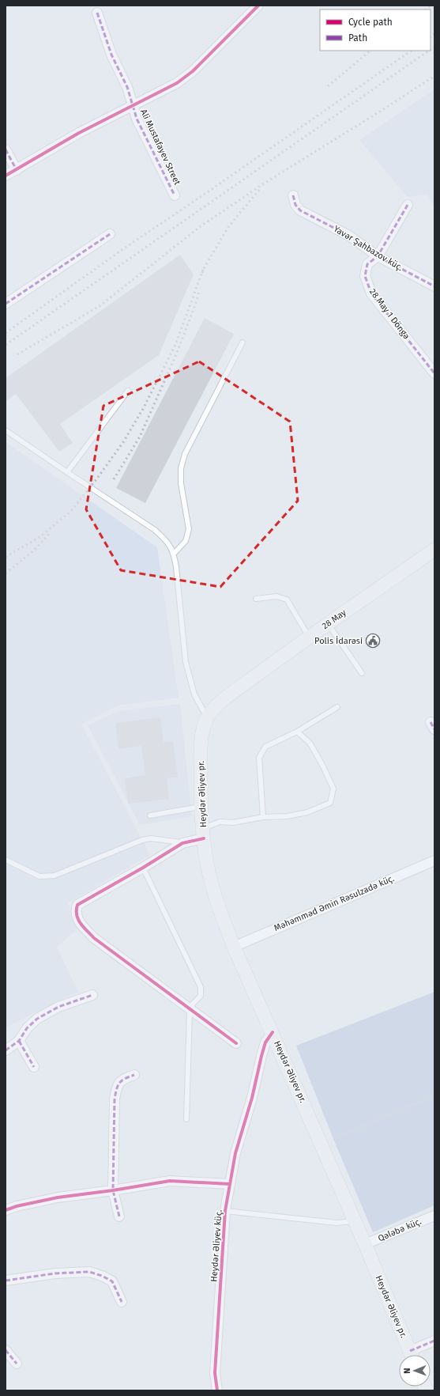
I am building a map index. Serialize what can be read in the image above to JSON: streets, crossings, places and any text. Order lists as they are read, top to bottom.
{
  "streets": {
    "main road": ["28 May", "Heydər Əliyev pr."],
    "street": [
      "Ali Mustafayev Street",
      "Yavər Şahbazov küç.",
      "28 May 1 Döngə",
      "Məhəmməd Əmin Rəsulzadə küç.",
      "Qələbə küç.",
      "Heydər Əliyev küç."
    ]
  },
  "crossings": [
    ["Yavər Şahbazov küç.", "28 May 1 Döngə"],
    ["28 May", "Heydər Əliyev pr."],
    ["Heydər Əliyev pr.", "Məhəmməd Əmin Rəsulzadə küç."],
    ["Heydər Əliyev pr.", "Qələbə küç."],
    ["Heydər Əliyev pr.", "Heydər Əliyev küç."]
  ],
  "places": {
    "public building": ["Polis İdarəsi"]
  },
  "legend": ["Cycle path", "Path"],
  "north": "left"
}
